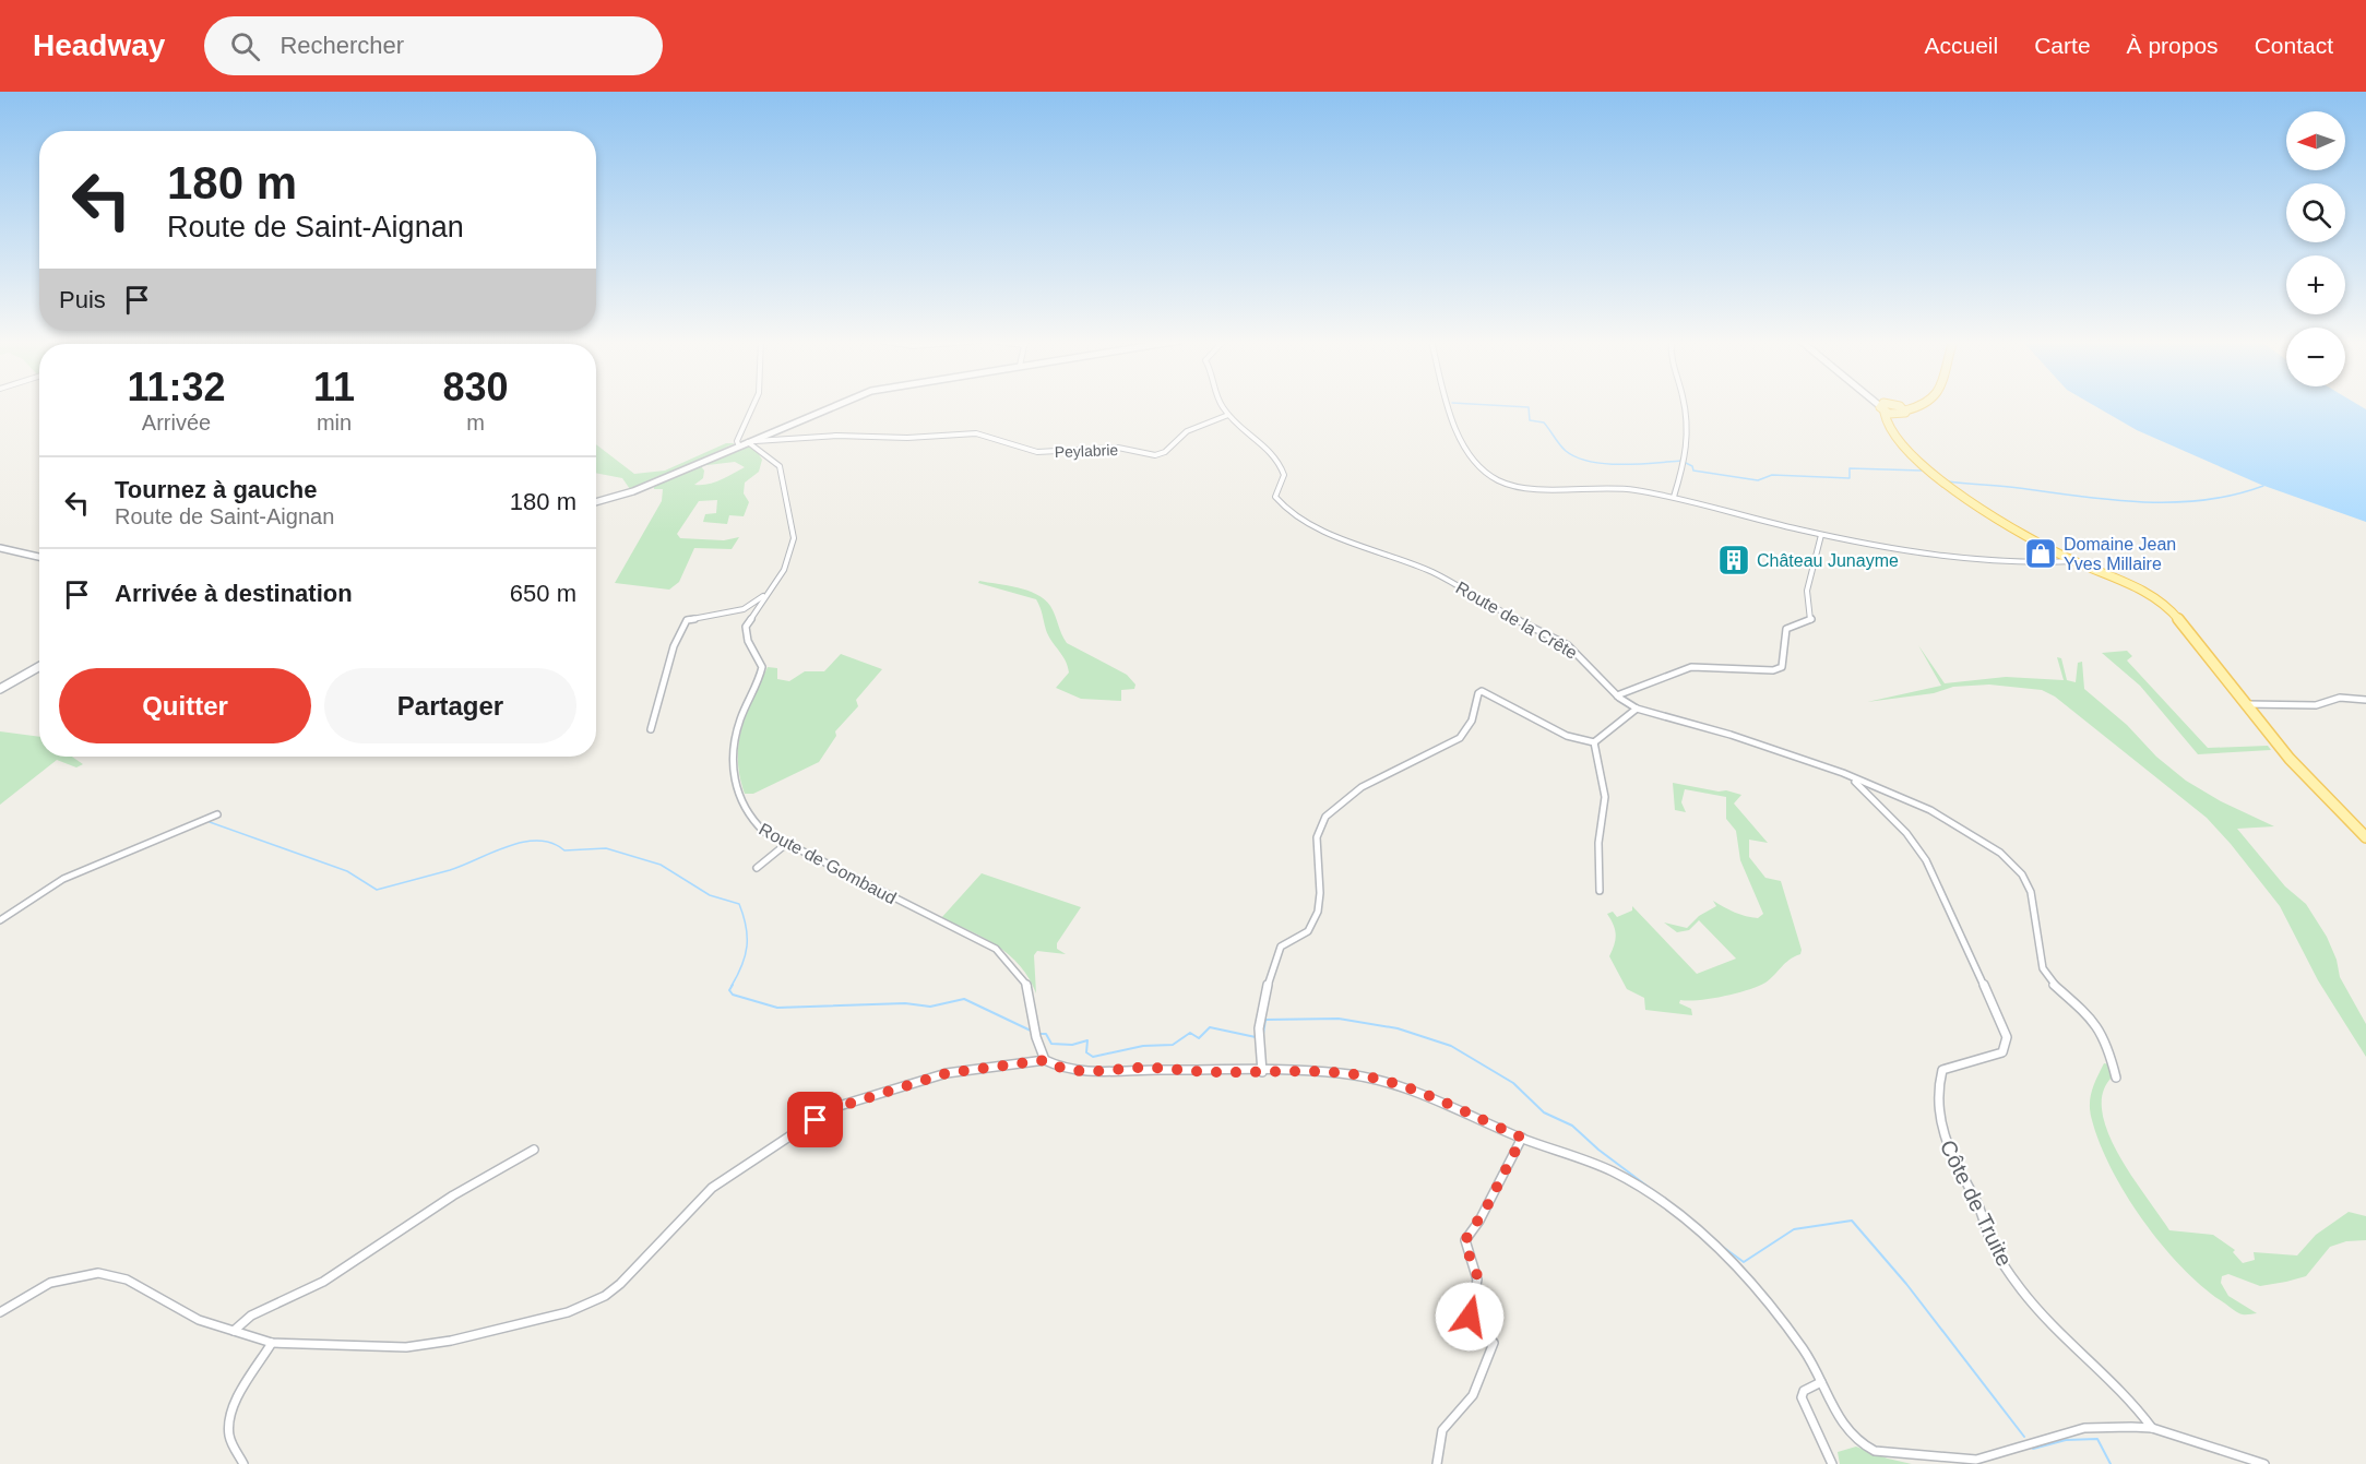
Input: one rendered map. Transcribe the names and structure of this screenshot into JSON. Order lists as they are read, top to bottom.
{
  "streets": {
    "street": [
      "Peylabrie",
      "Route de la Crête",
      "Route de Gombaud",
      "Côte de Truite"
    ]
  },
  "crossings": [
    ["Peylabrie", "Route de la Crête"],
    ["Route de la Crête", "Côte de Truite"]
  ],
  "places": {
    "shop": ["Domaine Jean Yves Millaire"],
    "building": ["Château Junayme"]
  },
  "north": "left",
  "page": {
    "header": "Headway",
    "search": "Rechercher",
    "nav": [
      "Accueil",
      "Carte",
      "À propos",
      "Contact"
    ],
    "map_buttons": ["+", "−"],
    "turn": ["180 m", "Route de Saint-Aignan"],
    "then": "Puis",
    "eta": [
      "11:32",
      "Arrivée",
      "11",
      "min",
      "830",
      "m"
    ],
    "list": [
      {
        "name": "Tournez à gauche",
        "note": "Route de Saint-Aignan",
        "value": "180 m"
      },
      {
        "name": "Arrivée à destination",
        "value": "650 m"
      }
    ],
    "buttons": ["Quitter", "Partager"]
  }
}
